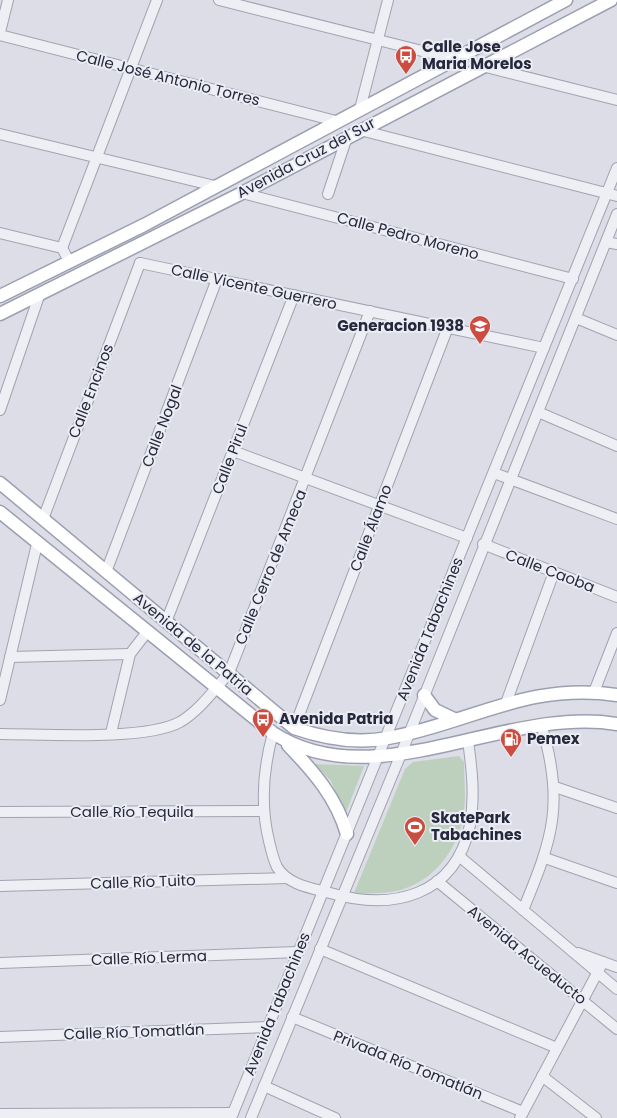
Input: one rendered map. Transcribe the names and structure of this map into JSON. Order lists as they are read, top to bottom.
{
  "streets": {
    "main road": ["Avenida Cruz del Sur", "Avenida de la Patria"],
    "street": [
      "Calle José Antonio Torres",
      "Calle Pedro Moreno",
      "Calle Vicente Guerrero",
      "Calle Encinos",
      "Calle Nogal",
      "Calle Pirul",
      "Calle Álamo",
      "Calle Cerro de Ameca",
      "Calle Caoba",
      "Avenida Tabachines",
      "Calle Río Tequila",
      "Calle Río Tuito",
      "Avenida Acueducto",
      "Calle Río Lerma",
      "Calle Río Tomatlán",
      "Privada Río Tomatlán"
    ]
  },
  "crossings": [
    ["Calle José Antonio Torres", "Avenida Cruz del Sur"],
    ["Avenida Cruz del Sur", "Calle Pedro Moreno"],
    ["Calle Pedro Moreno", "Avenida Tabachines"],
    ["Calle Vicente Guerrero", "Calle Encinos"],
    ["Calle Vicente Guerrero", "Calle Nogal"],
    ["Calle Vicente Guerrero", "Calle Pirul"],
    ["Calle Vicente Guerrero", "Calle Álamo"],
    ["Calle Vicente Guerrero", "Calle Cerro de Ameca"],
    ["Calle Vicente Guerrero", "Avenida Tabachines"],
    ["Calle Encinos", "Avenida de la Patria"],
    ["Calle Nogal", "Avenida de la Patria"],
    ["Calle Pirul", "Avenida de la Patria"],
    ["Calle Álamo", "Avenida de la Patria"],
    ["Calle Cerro de Ameca", "Avenida de la Patria"],
    ["Calle Caoba", "Avenida Tabachines"],
    ["Avenida Tabachines", "Avenida de la Patria"],
    ["Avenida Tabachines", "Calle Río Lerma"],
    ["Avenida Tabachines", "Calle Río Tomatlán"],
    ["Avenida Tabachines", "Privada Río Tomatlán"]
  ],
  "places": {
    "bus stop": ["Calle Jose Maria Morelos", "Avenida Patria"],
    "school or university": ["Generacion 1938"],
    "fuel station": ["Pemex"],
    "sports": ["SkatePark Tabachines"]
  }
}
